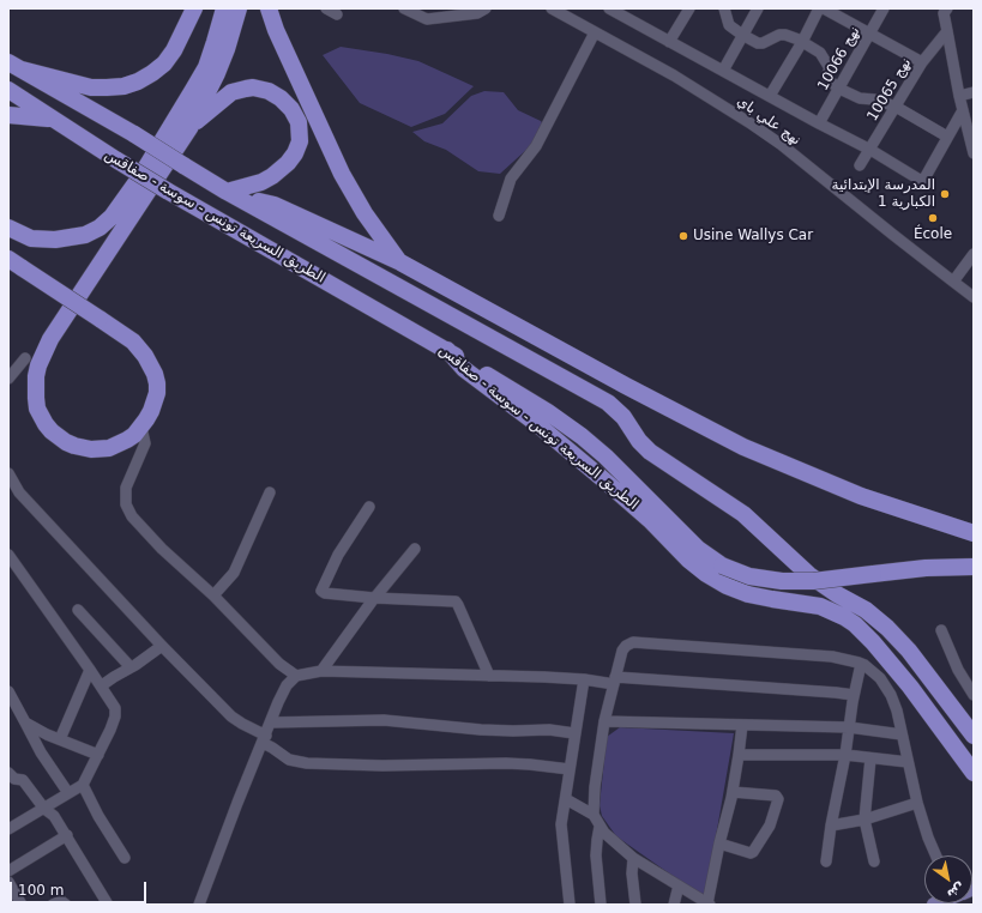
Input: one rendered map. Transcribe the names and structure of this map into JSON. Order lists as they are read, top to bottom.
{
  "streets": {
    "highway": ["الطريق السريعة تونس - سوسة - صفاقس"],
    "street": ["نهج 10066", "نهج 10065", "نهج علي باي"]
  },
  "places": ["المدرسة الإبتدائية الكبارية 1", "École", "Usine Wallys Car"],
  "scale_bar": "100 m",
  "north": "bottom right"
}
